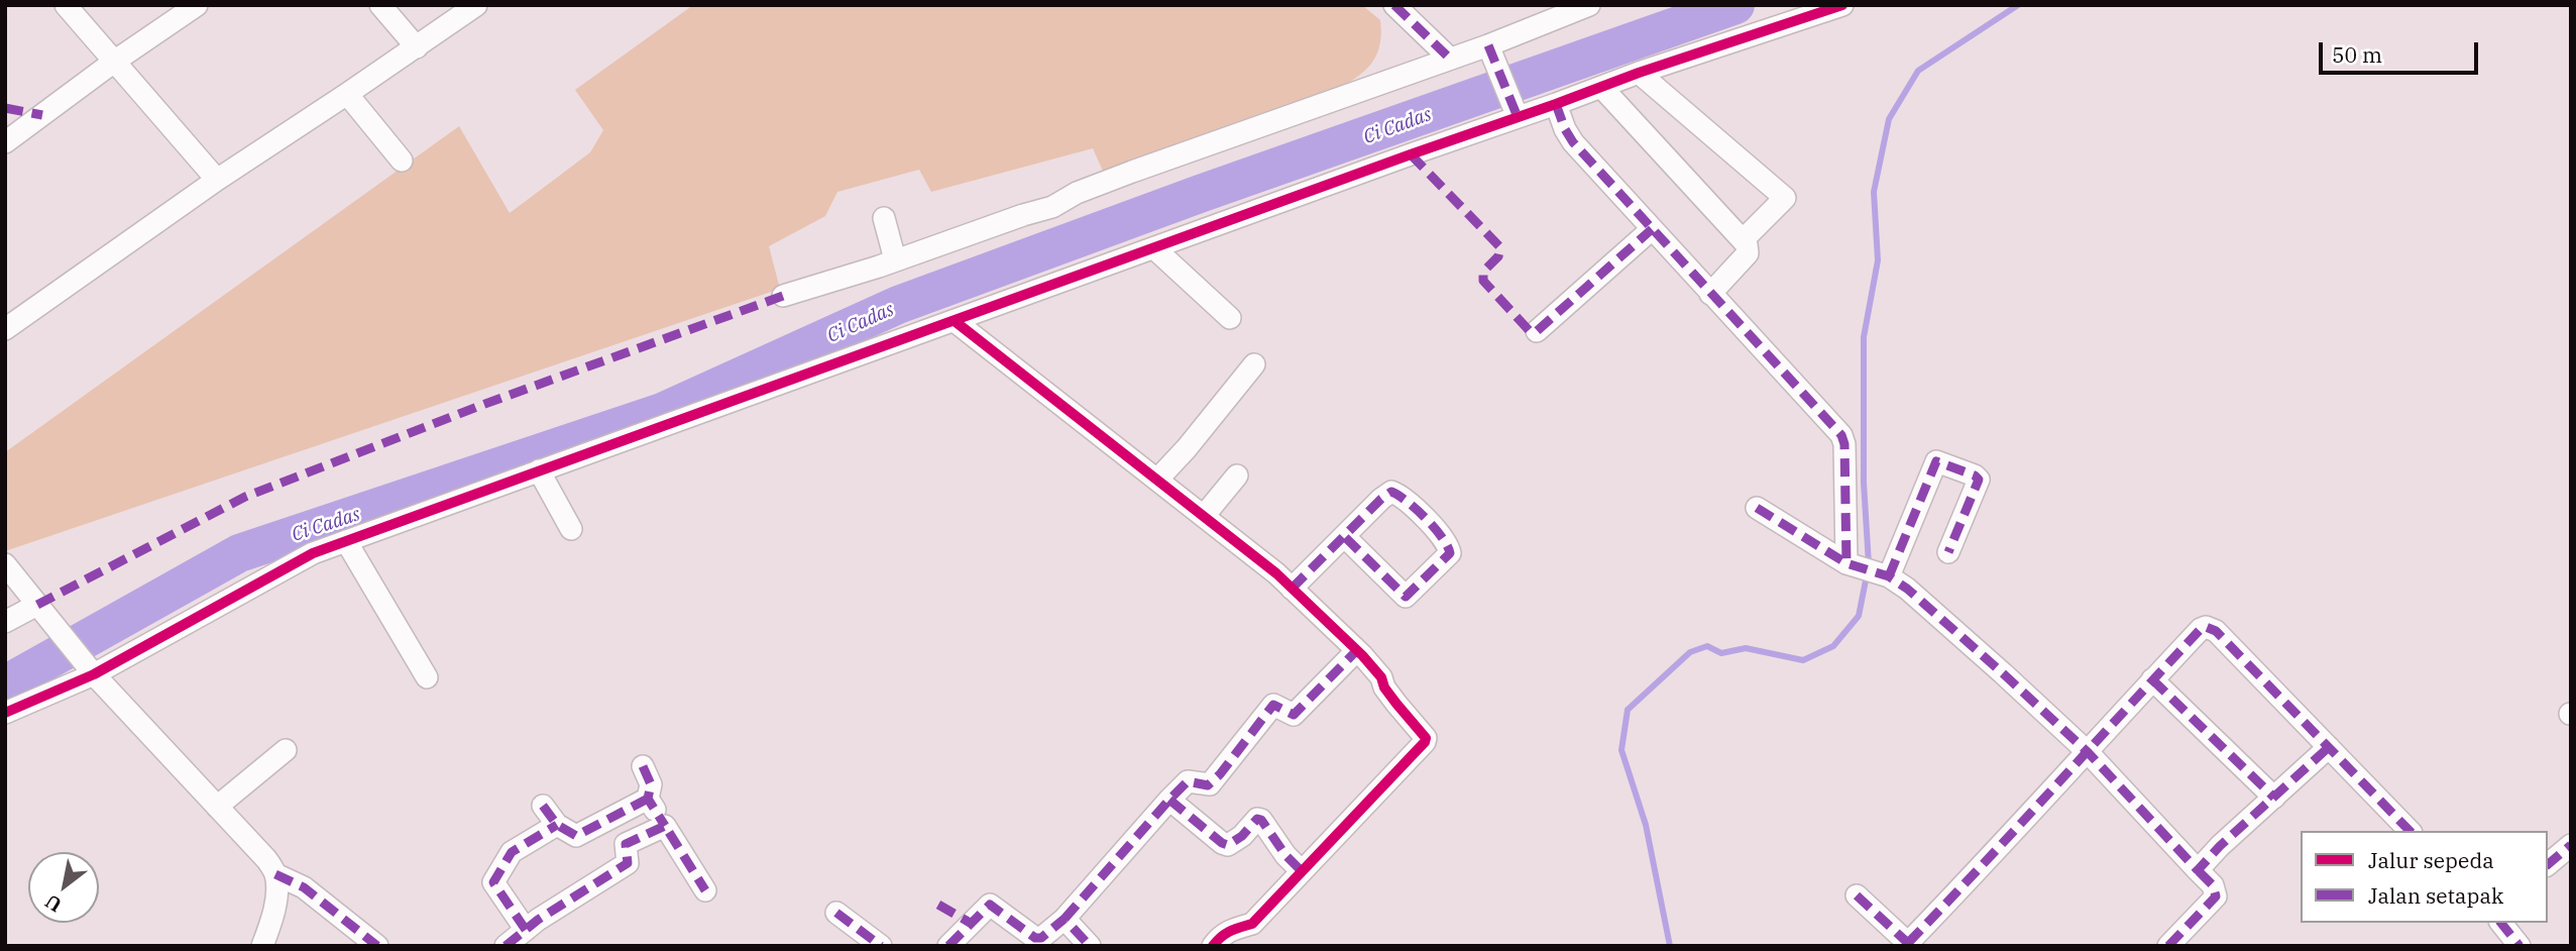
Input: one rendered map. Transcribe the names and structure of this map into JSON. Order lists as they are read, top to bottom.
{
  "water": ["Ci Cadas"],
  "legend": ["Jalur sepeda", "Jalan setapak"],
  "scale_bar": "50 m",
  "north": "bottom left"
}
